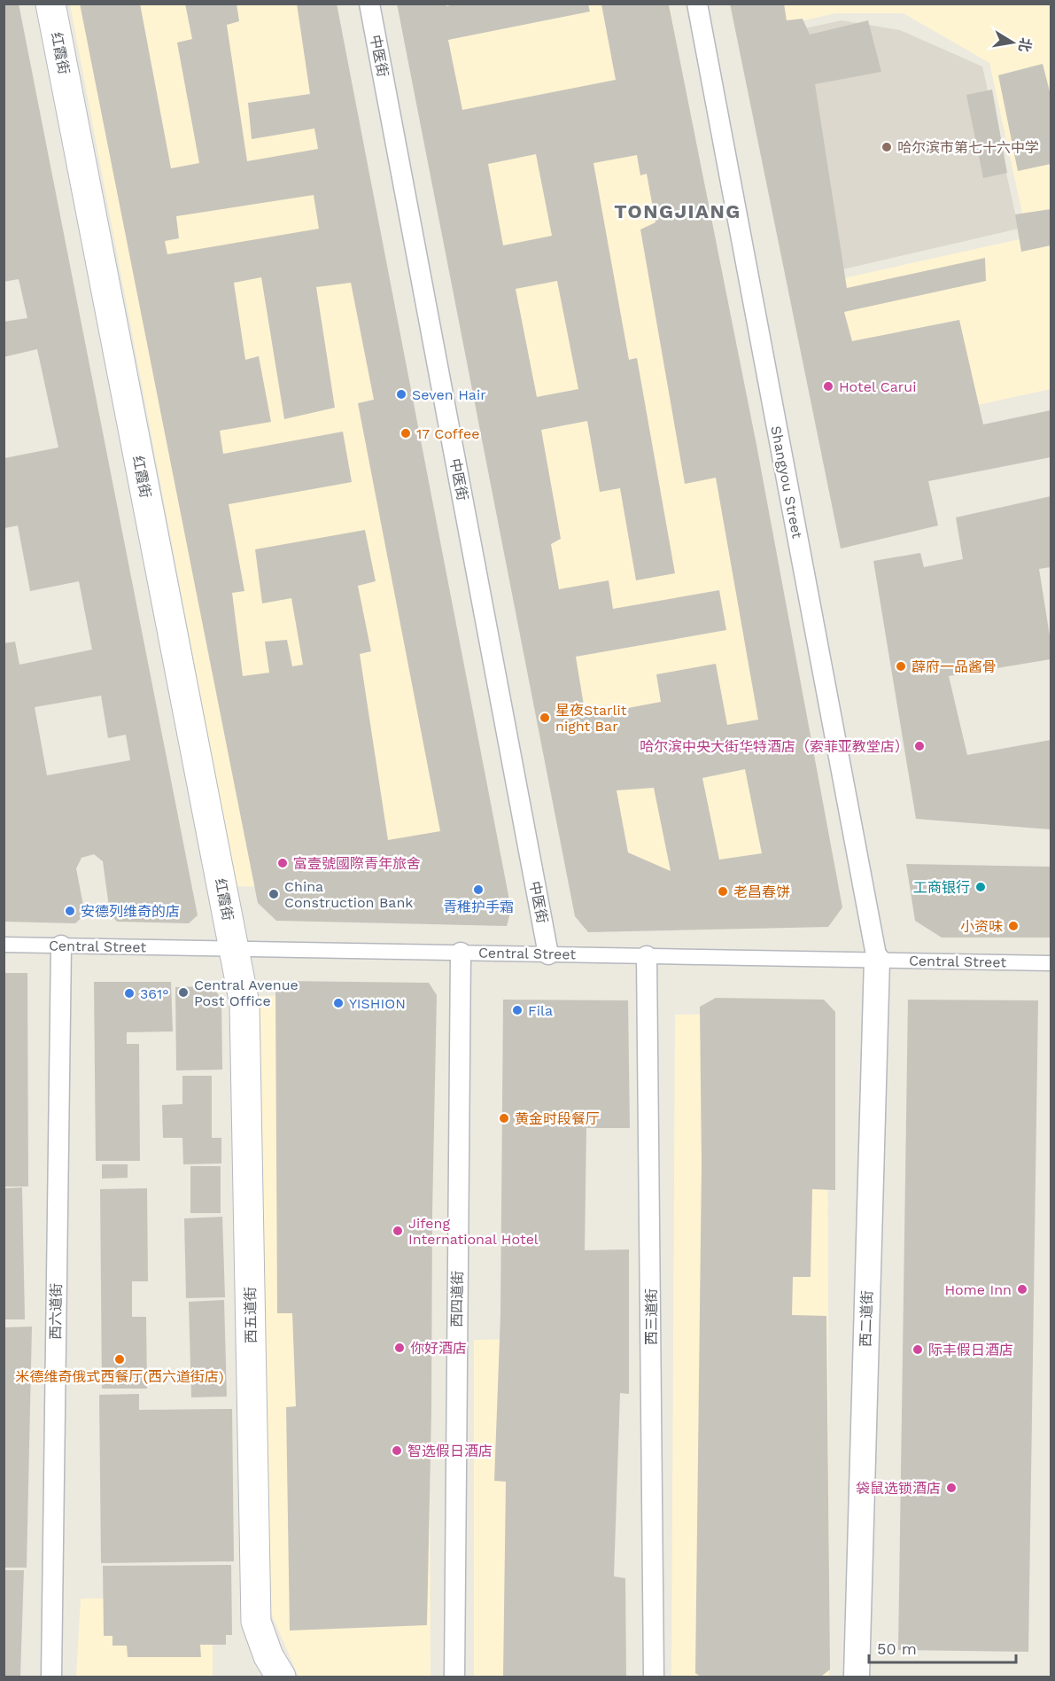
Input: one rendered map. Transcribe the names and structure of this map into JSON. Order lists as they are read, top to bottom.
{
  "streets": {
    "main road": ["红霞街", "西五道街"],
    "street": [
      "中医街",
      "Shangyou Street",
      "Central Street",
      "西四道街",
      "西六道街",
      "西三道街",
      "西二道街"
    ]
  },
  "crossings": [
    ["红霞街", "Central Street"],
    ["红霞街", "西五道街"],
    ["中医街", "Central Street"],
    ["Shangyou Street", "Central Street"],
    ["Shangyou Street", "西二道街"],
    ["Central Street", "西四道街"],
    ["Central Street", "西六道街"],
    ["Central Street", "西五道街"],
    ["Central Street", "西三道街"],
    ["Central Street", "西二道街"]
  ],
  "districts": ["TONGJIANG"],
  "places": [
    "哈尔滨市第七十六中学",
    "Hotel Carui",
    "Seven Hair",
    "17 Coffee",
    "薜府一品酱骨",
    "星夜Starlit night Bar",
    "哈尔滨中央大街华特酒店（索菲亚教堂店）",
    "富壹號國際青年旅舍",
    "工商银行",
    "青稚护手霜",
    "老昌春饼",
    "China Construction Bank",
    "安德列维奇的店",
    "小资味",
    "Central Avenue Post Office",
    "361°",
    "YISHION",
    "Fila",
    "黄金时段餐厅",
    "Jifeng International Hotel",
    "Home Inn",
    "你好酒店",
    "际丰假日酒店",
    "米德维奇俄式西餐厅(西六道街店)",
    "智选假日酒店",
    "袋鼠选锁酒店"
  ],
  "scale_bar": "50 m",
  "north": "right"
}
